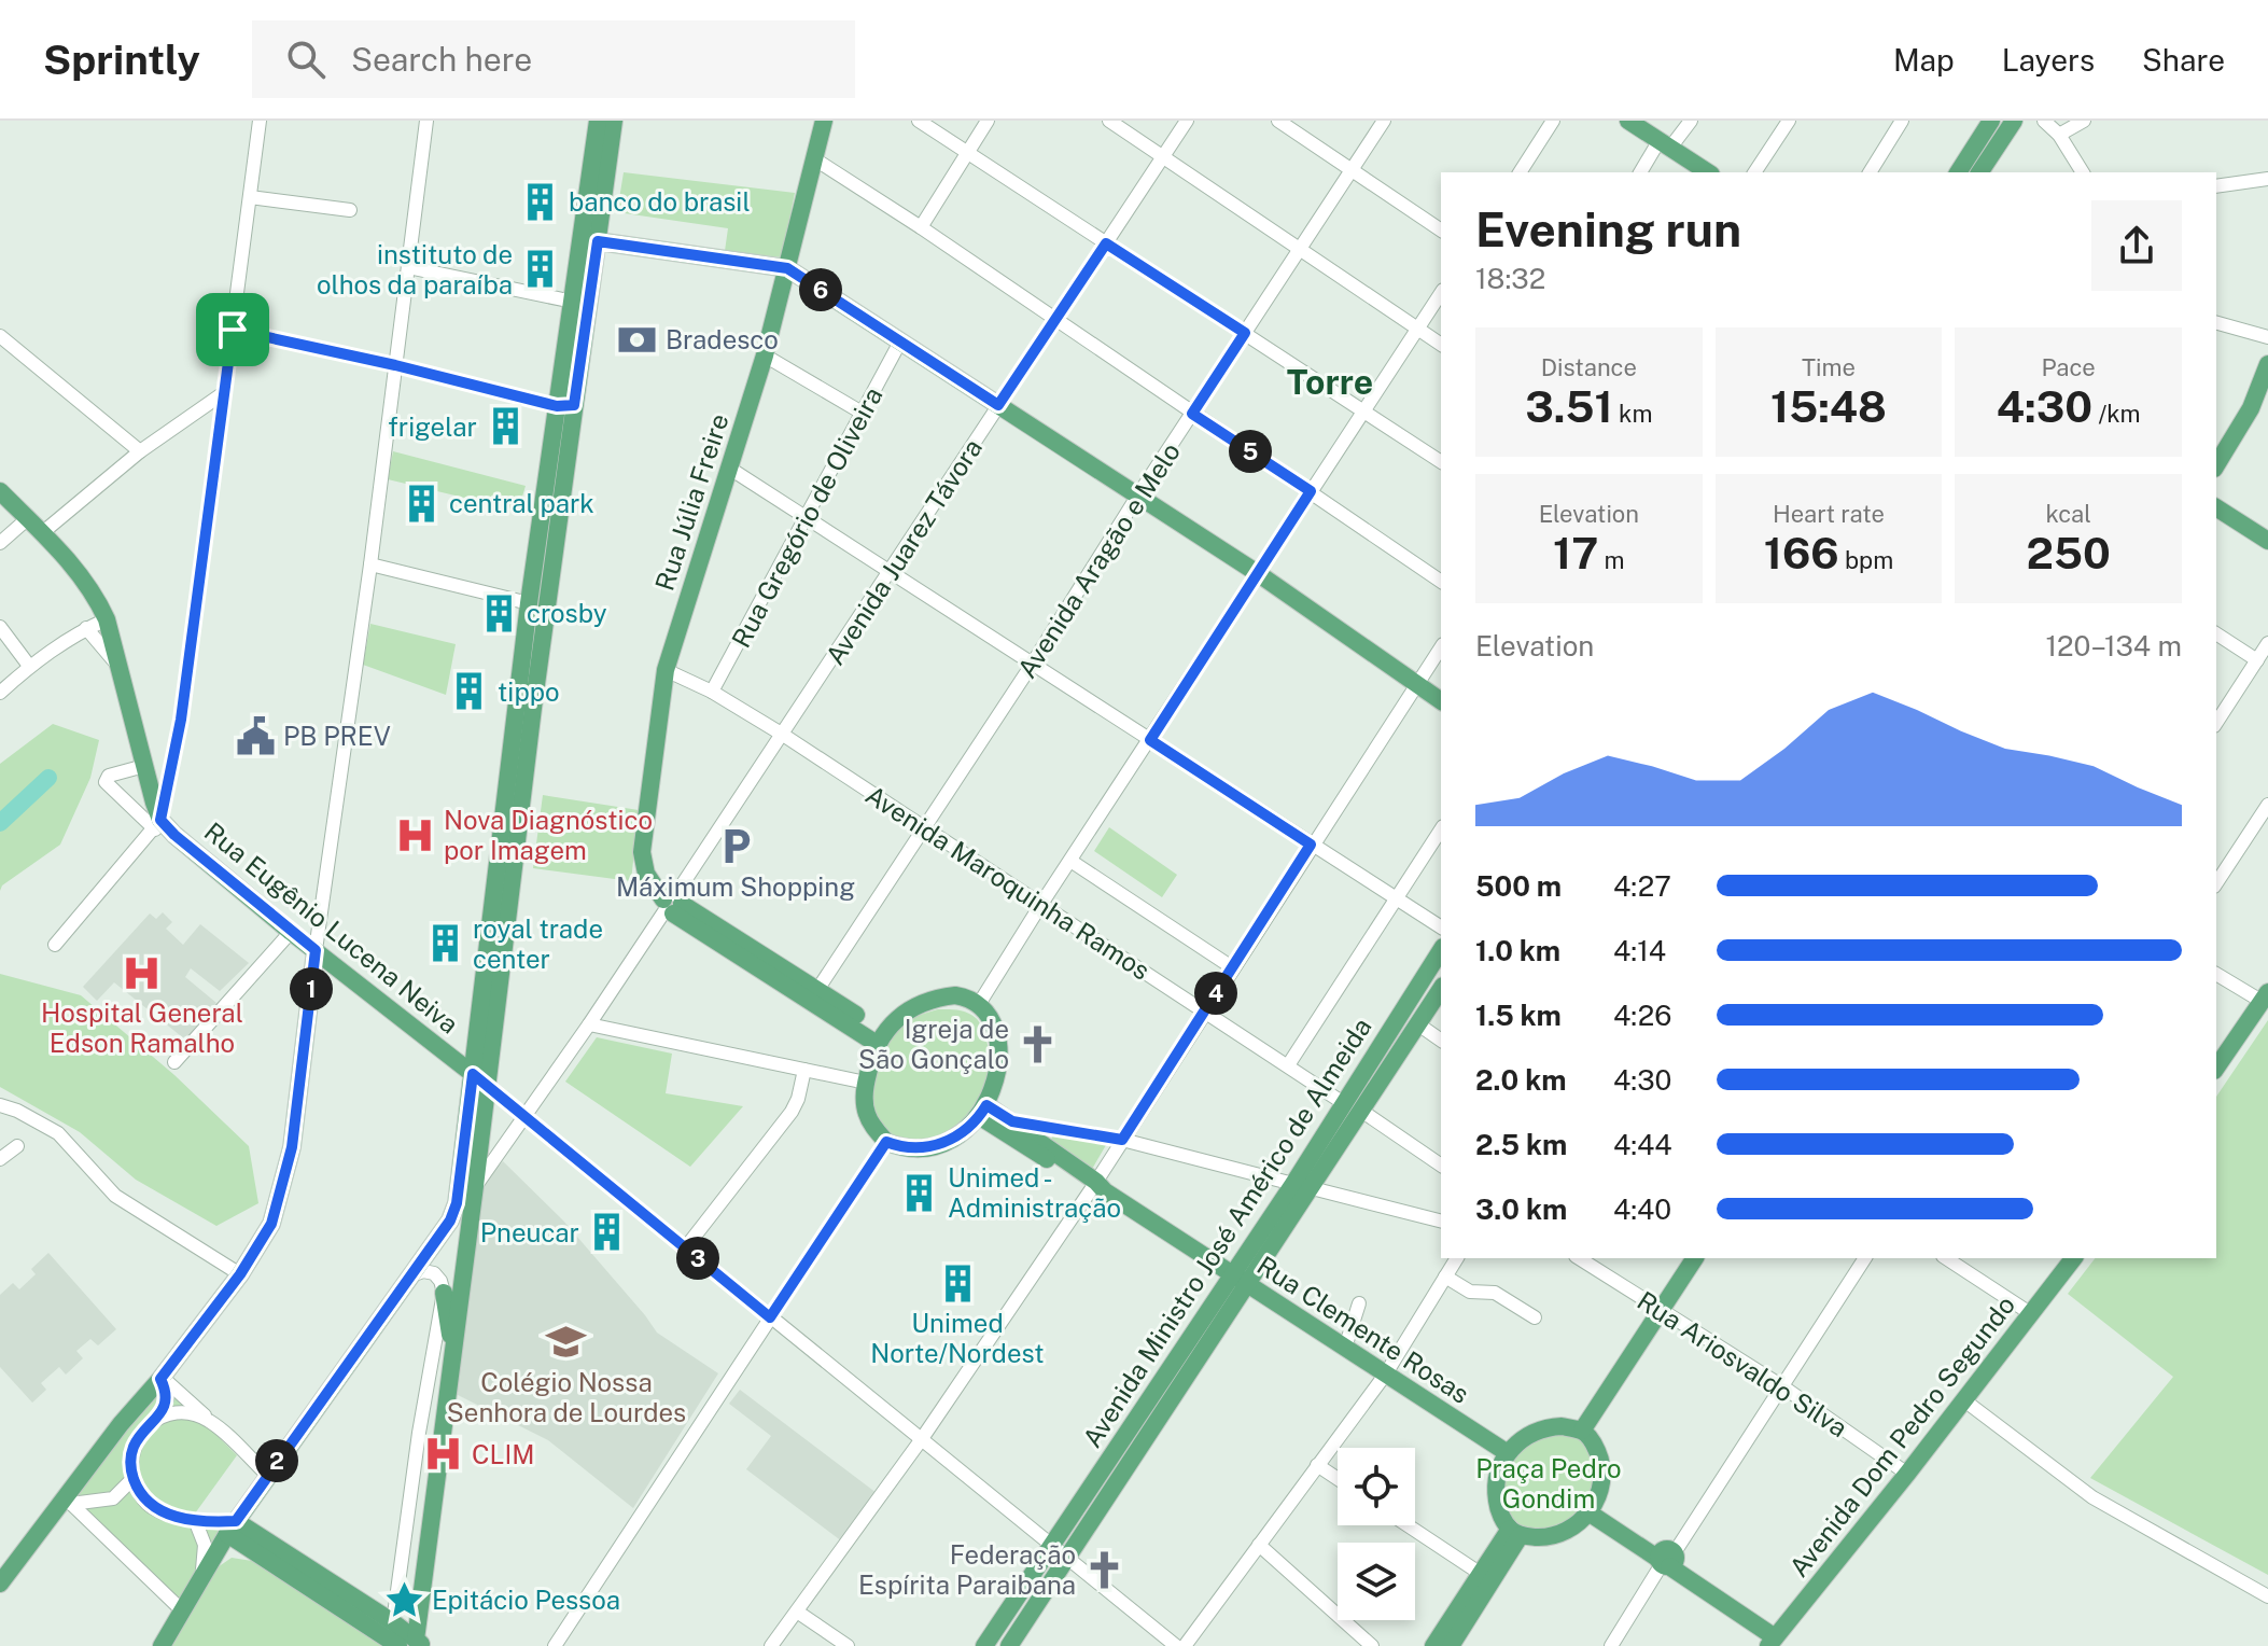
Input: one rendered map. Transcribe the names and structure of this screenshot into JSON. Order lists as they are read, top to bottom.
{
  "streets": {
    "main road": [
      "Rua Júlia Freire",
      "Rua Eugênio Lucena Neiva",
      "Avenida Ministro José Américo de Almeida",
      "Rua Clemente Rosas",
      "Avenida Dom Pedro Segundo"
    ],
    "street": [
      "Rua Gregório de Oliveira",
      "Avenida Juarez Távora",
      "Avenida Aragão e Melo",
      "Avenida Maroquinha Ramos",
      "Rua Ariosvaldo Silva"
    ]
  },
  "crossings": [
    ["Rua Júlia Freire", "Avenida Juarez Távora"],
    ["Rua Júlia Freire", "Avenida Maroquinha Ramos"],
    ["Rua Gregório de Oliveira", "Avenida Maroquinha Ramos"],
    ["Avenida Juarez Távora", "Avenida Maroquinha Ramos"],
    ["Avenida Aragão e Melo", "Avenida Maroquinha Ramos"],
    ["Avenida Maroquinha Ramos", "Avenida Ministro José Américo de Almeida"],
    ["Avenida Ministro José Américo de Almeida", "Rua Clemente Rosas"],
    ["Rua Ariosvaldo Silva", "Avenida Dom Pedro Segundo"]
  ],
  "districts": ["Torre"],
  "parks": ["Praça Pedro Gondim"],
  "places": {
    "building": [
      "banco do brasil",
      "instituto de olhos da paraíba",
      "frigelar",
      "central park",
      "crosby",
      "tippo",
      "royal trade center",
      "Unimed - Administração",
      "Pneucar",
      "Unimed Norte/Nordest"
    ],
    "bank": ["Bradesco"],
    "public building": ["PB PREV"],
    "hospital": ["Nova Diagnóstico por Imagem", "Hospital General Edson Ramalho", "CLIM"],
    "parking": ["Máximum Shopping"],
    "church": ["Igreja de São Gonçalo", "Federação Espírita Paraibana"],
    "school or university": ["Colégio Nossa Senhora de Lourdes"],
    "place": ["Epitácio Pessoa"]
  },
  "page": {
    "header": "Sprintly",
    "search": "Search here",
    "nav": ["Map", "Layers", "Share"],
    "heading": ["Evening run", "18:32"],
    "pins": [
      "6",
      "5",
      "1",
      "4",
      "3",
      "2"
    ],
    "stats": [
      ["Distance", "3.51 km"],
      ["Time", "15:48"],
      ["Pace", "4:30 /km"],
      ["Elevation", "17 m"],
      ["Heart rate", "166 bpm"],
      ["kcal", "250"]
    ],
    "chart": ["Elevation", "120–134 m"],
    "list": [
      {
        "name": "500 m",
        "note": "4:27"
      },
      {
        "name": "1.0 km",
        "note": "4:14"
      },
      {
        "name": "1.5 km",
        "note": "4:26"
      },
      {
        "name": "2.0 km",
        "note": "4:30"
      },
      {
        "name": "2.5 km",
        "note": "4:44"
      },
      {
        "name": "3.0 km",
        "note": "4:40"
      }
    ]
  }
}
